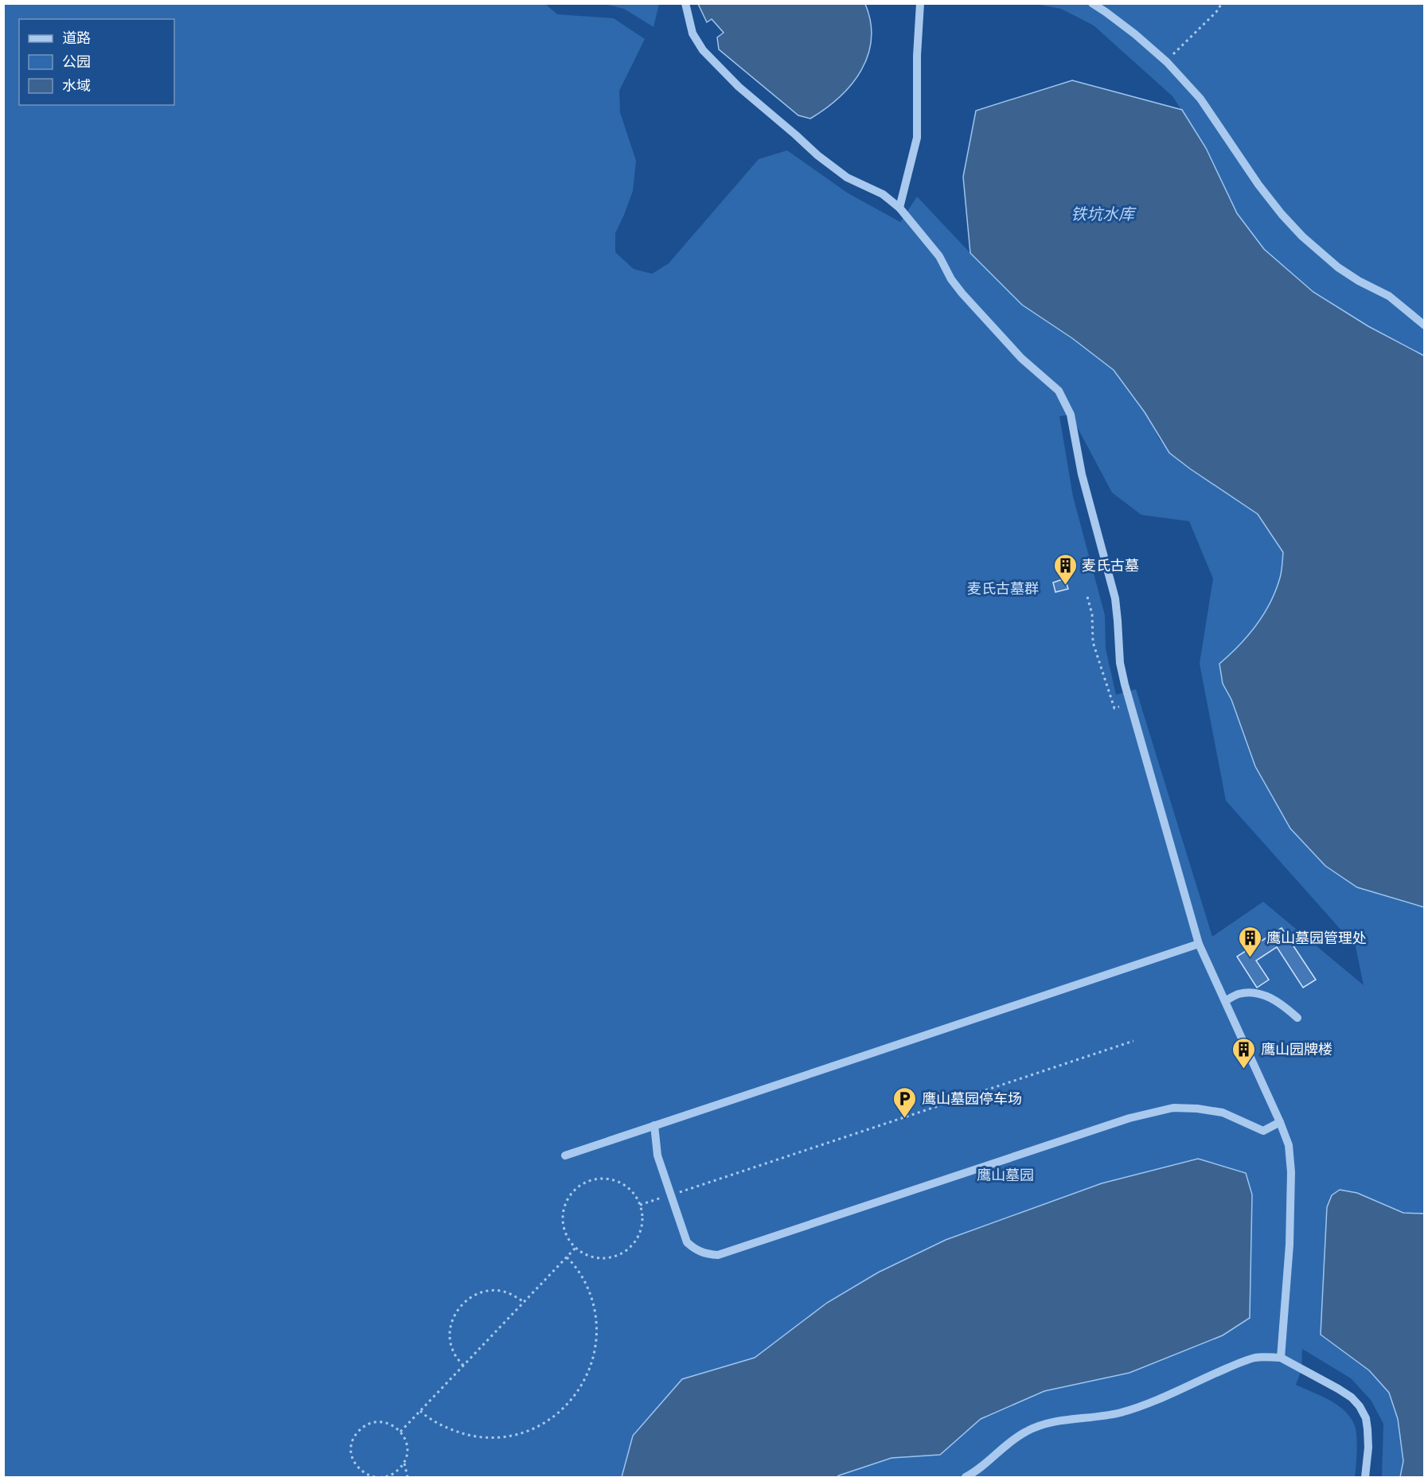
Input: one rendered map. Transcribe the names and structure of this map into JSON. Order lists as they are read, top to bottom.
{
  "water": ["铁坑水库"],
  "parks": ["麦氏古墓群", "鹰山墓园"],
  "places": {
    "building": ["麦氏古墓", "鹰山墓园管理处", "鹰山园牌楼"],
    "parking": ["鹰山墓园停车场"]
  },
  "legend": ["道路", "公园", "水域"]
}
